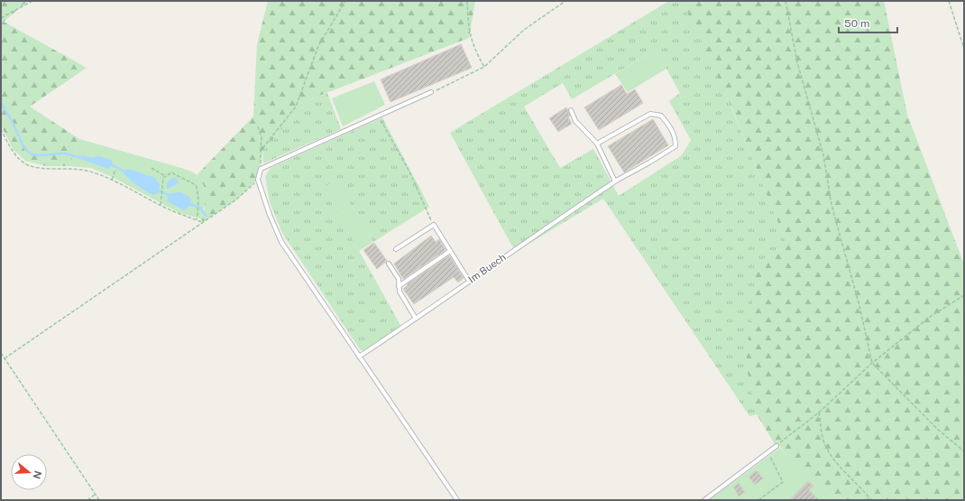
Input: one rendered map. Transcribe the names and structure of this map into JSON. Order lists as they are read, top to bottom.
{
  "streets": {
    "lane": ["Im Buech"]
  },
  "scale_bar": "50 m",
  "north": "right"
}
